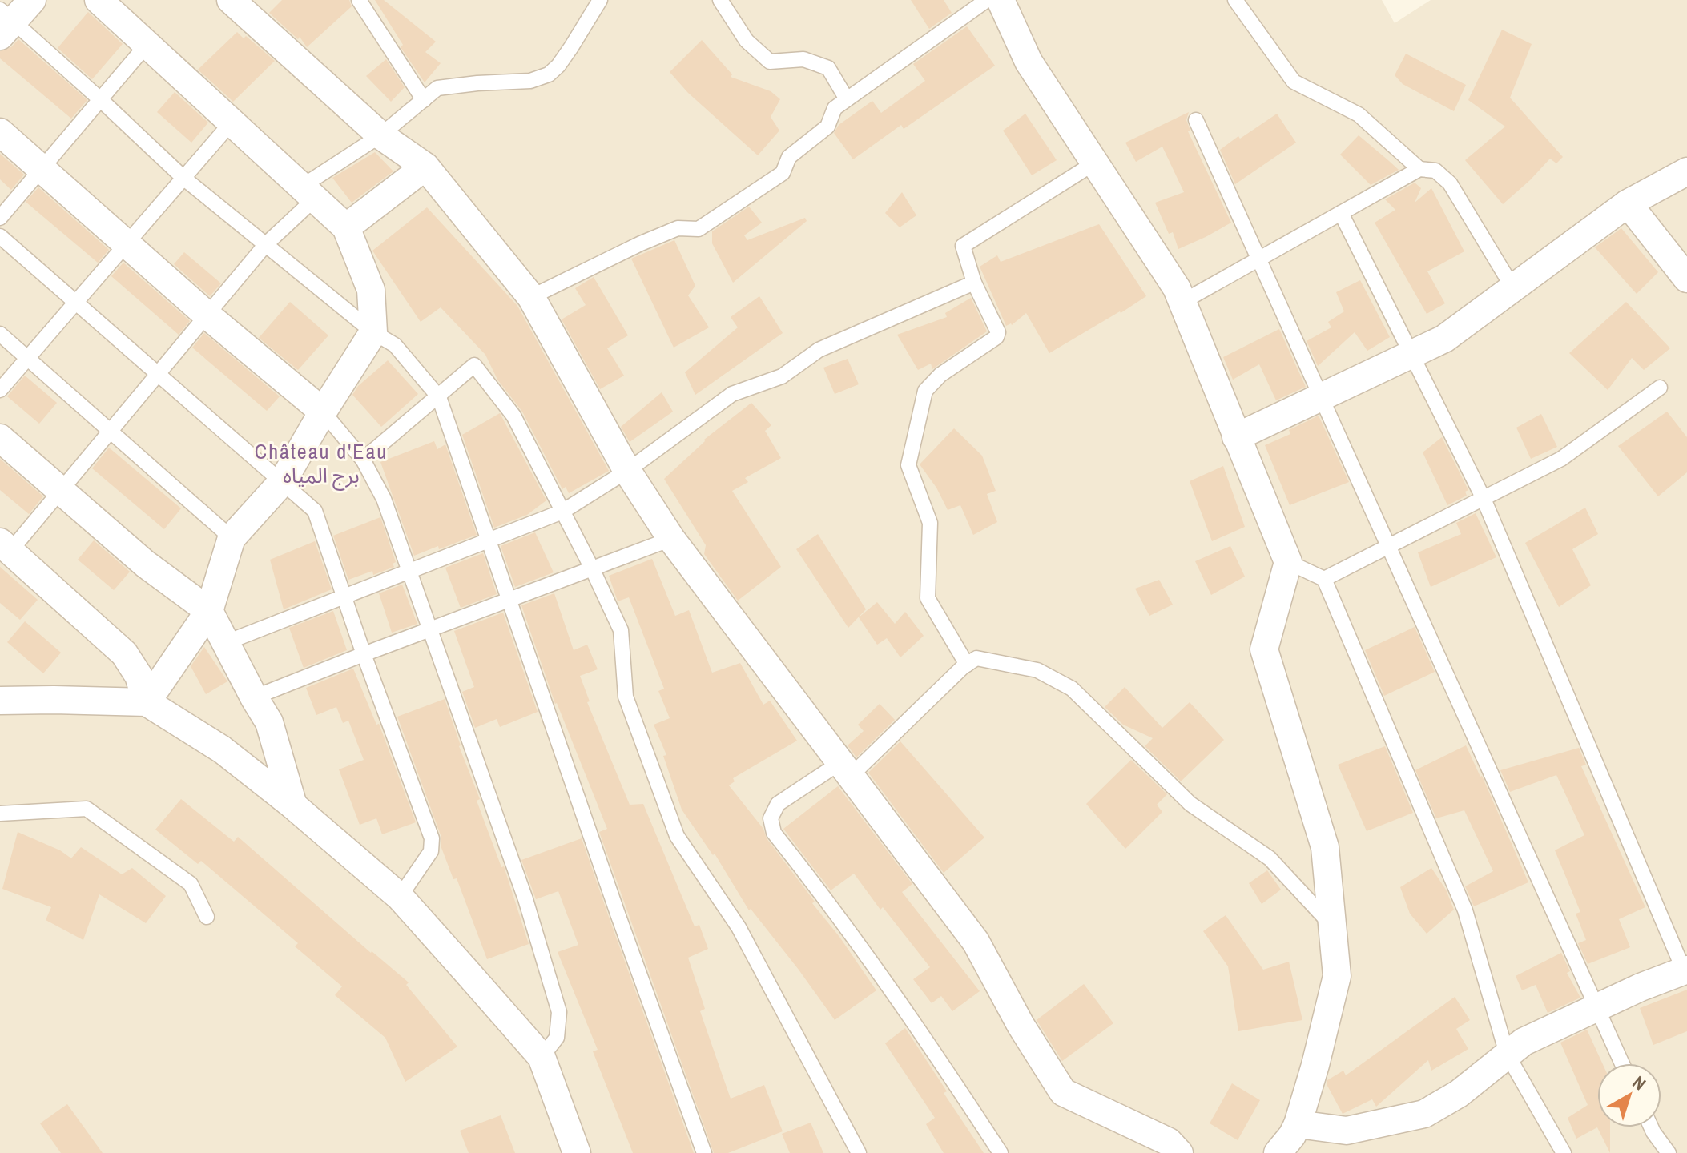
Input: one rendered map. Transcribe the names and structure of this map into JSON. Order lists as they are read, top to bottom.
{
  "districts": ["Château d'Eau برج المياه"],
  "north": "top right"
}
